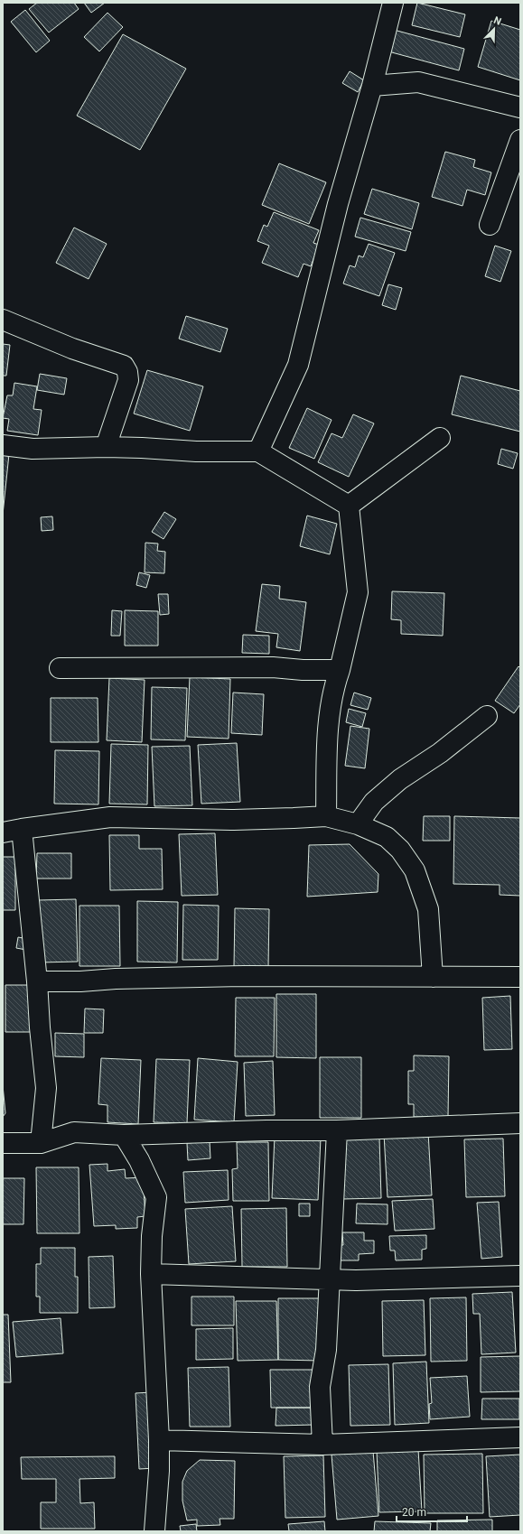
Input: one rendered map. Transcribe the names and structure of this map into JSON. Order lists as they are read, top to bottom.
{
  "scale_bar": "20 m",
  "north": "top right"
}
